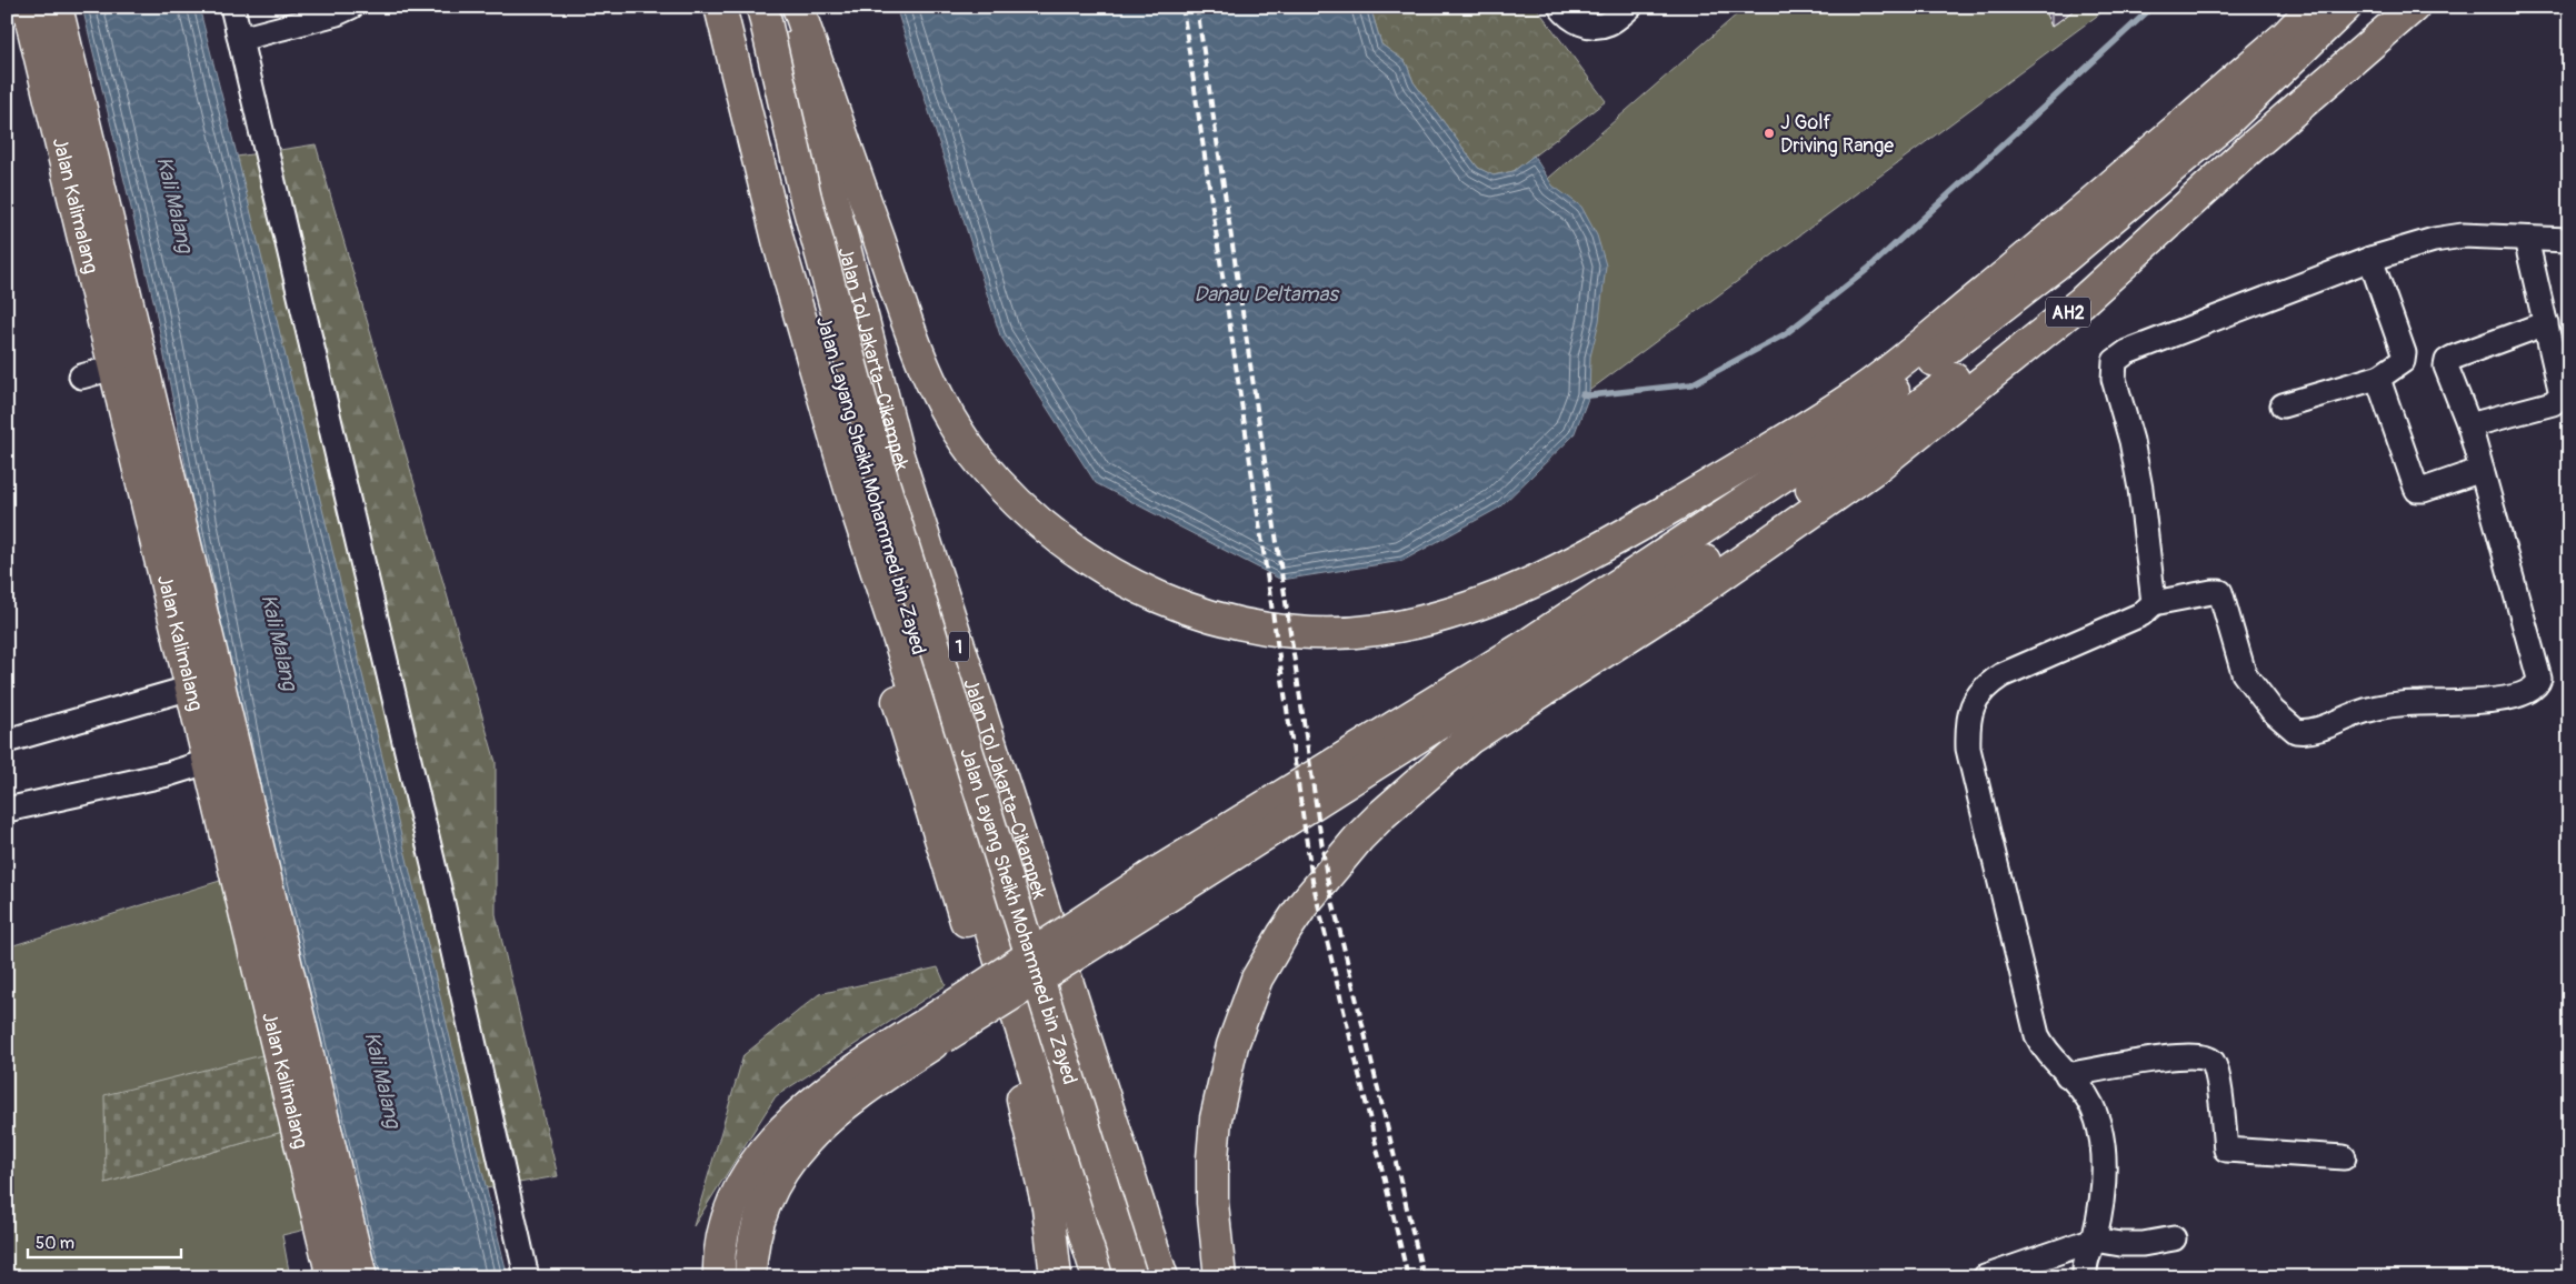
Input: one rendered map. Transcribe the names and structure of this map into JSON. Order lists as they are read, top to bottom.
{
  "streets": {
    "main road": [
      "Jalan Kalimalang",
      "AH2",
      "Jalan Tol Jakarta–Cikampek",
      "Jalan Layang Sheikh Mohammed bin Zayed",
      "1"
    ]
  },
  "water": ["Kali Malang", "Danau Deltamas"],
  "places": ["J Golf Driving Range"],
  "scale_bar": "50 m"
}
